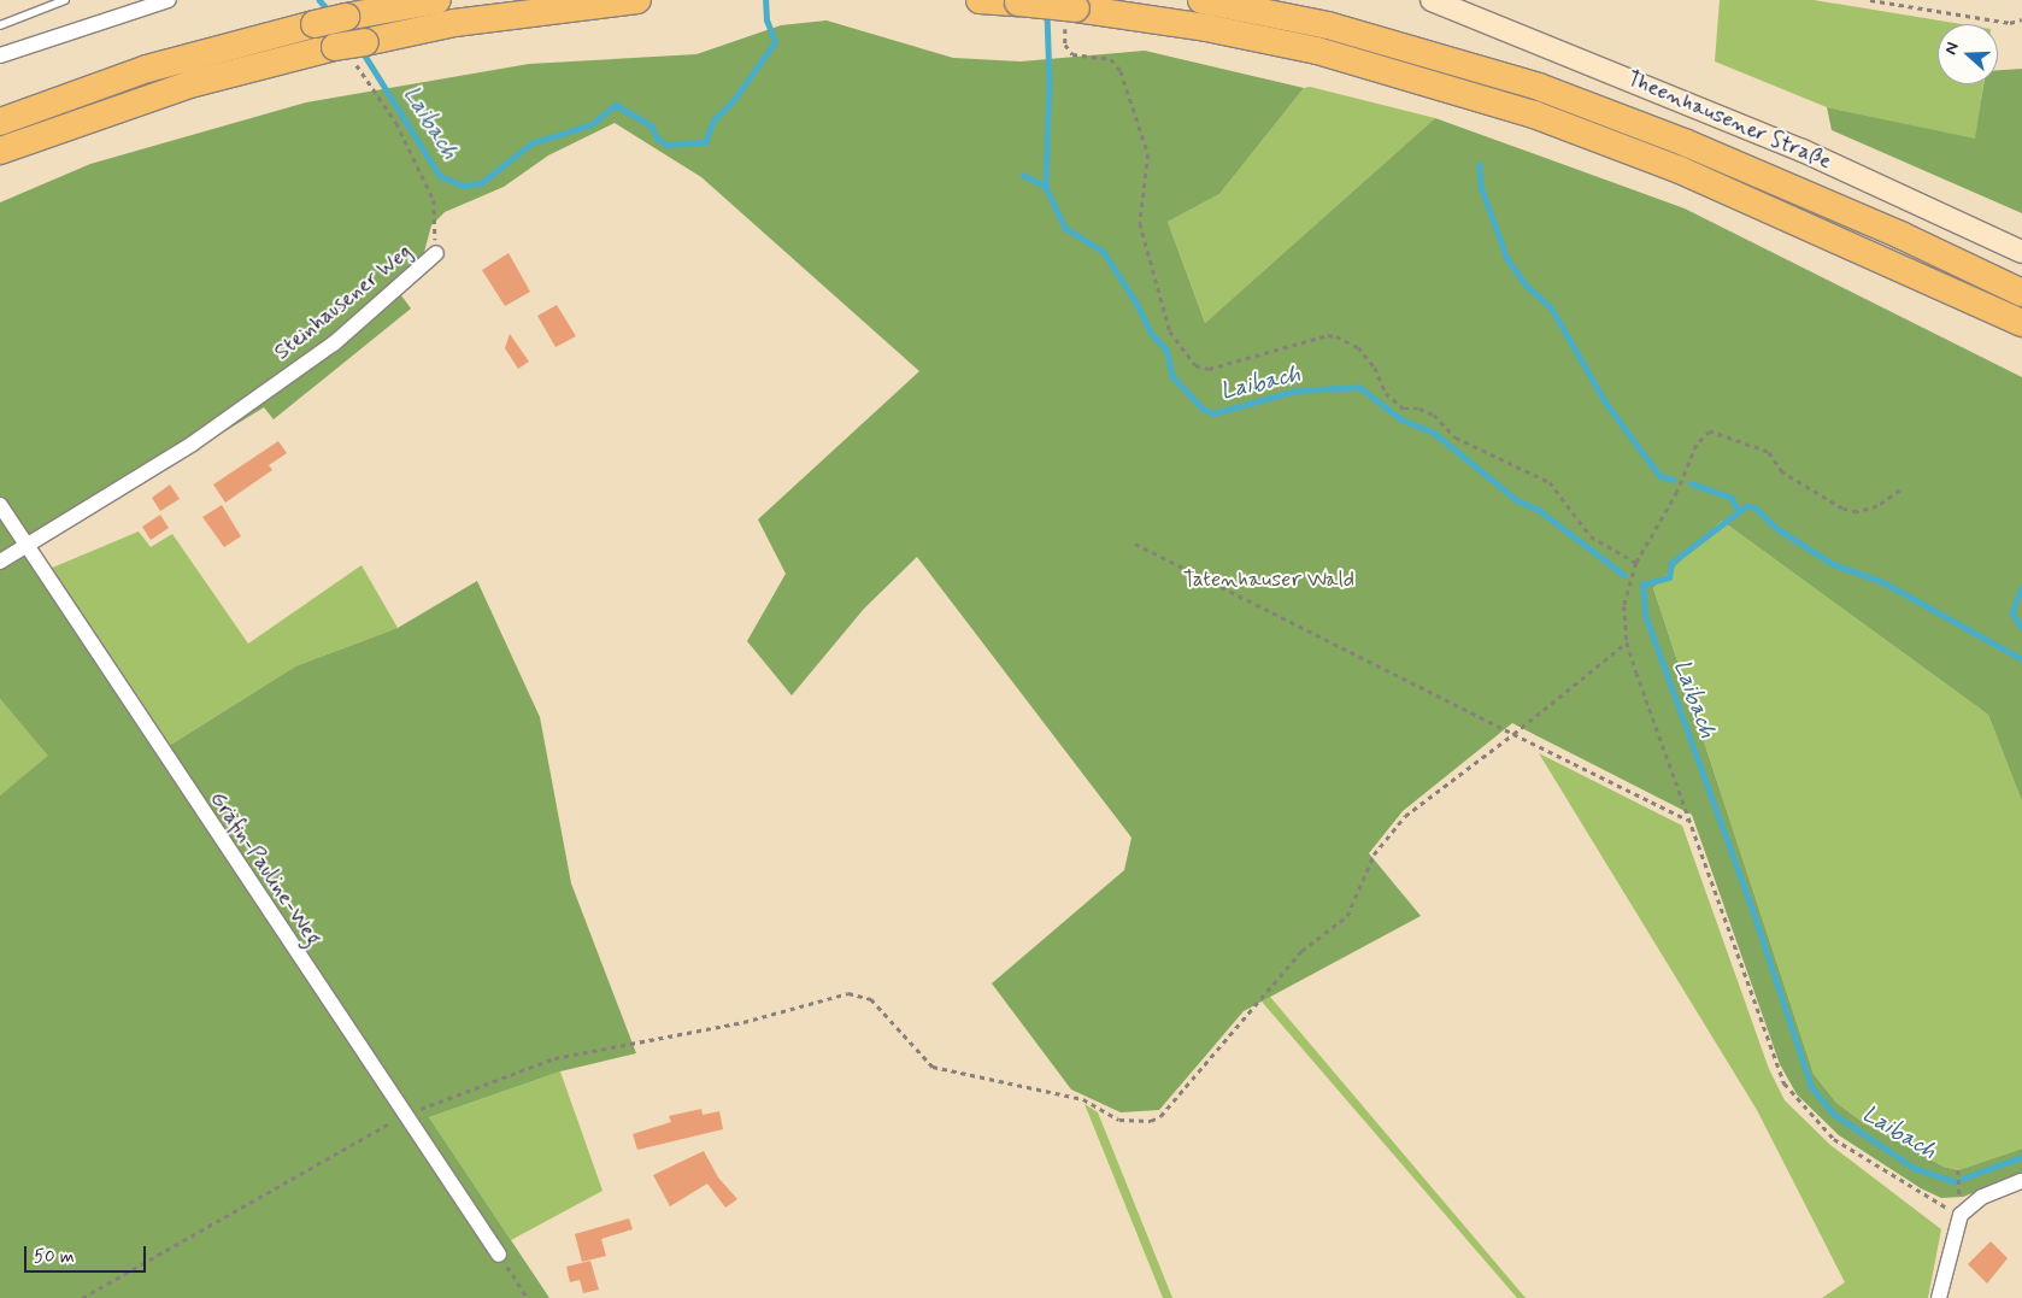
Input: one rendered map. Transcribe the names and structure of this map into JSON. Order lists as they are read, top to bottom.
{
  "streets": {
    "main road": ["Theenhausener Straße"],
    "street": ["Steinhausener Weg", "Gräfin-Pauline-Weg"]
  },
  "crossings": [
    ["Steinhausener Weg", "Gräfin-Pauline-Weg"]
  ],
  "water": ["Laibach"],
  "parks": ["Tatenhauser Wald"],
  "scale_bar": "50 m",
  "north": "left"
}
